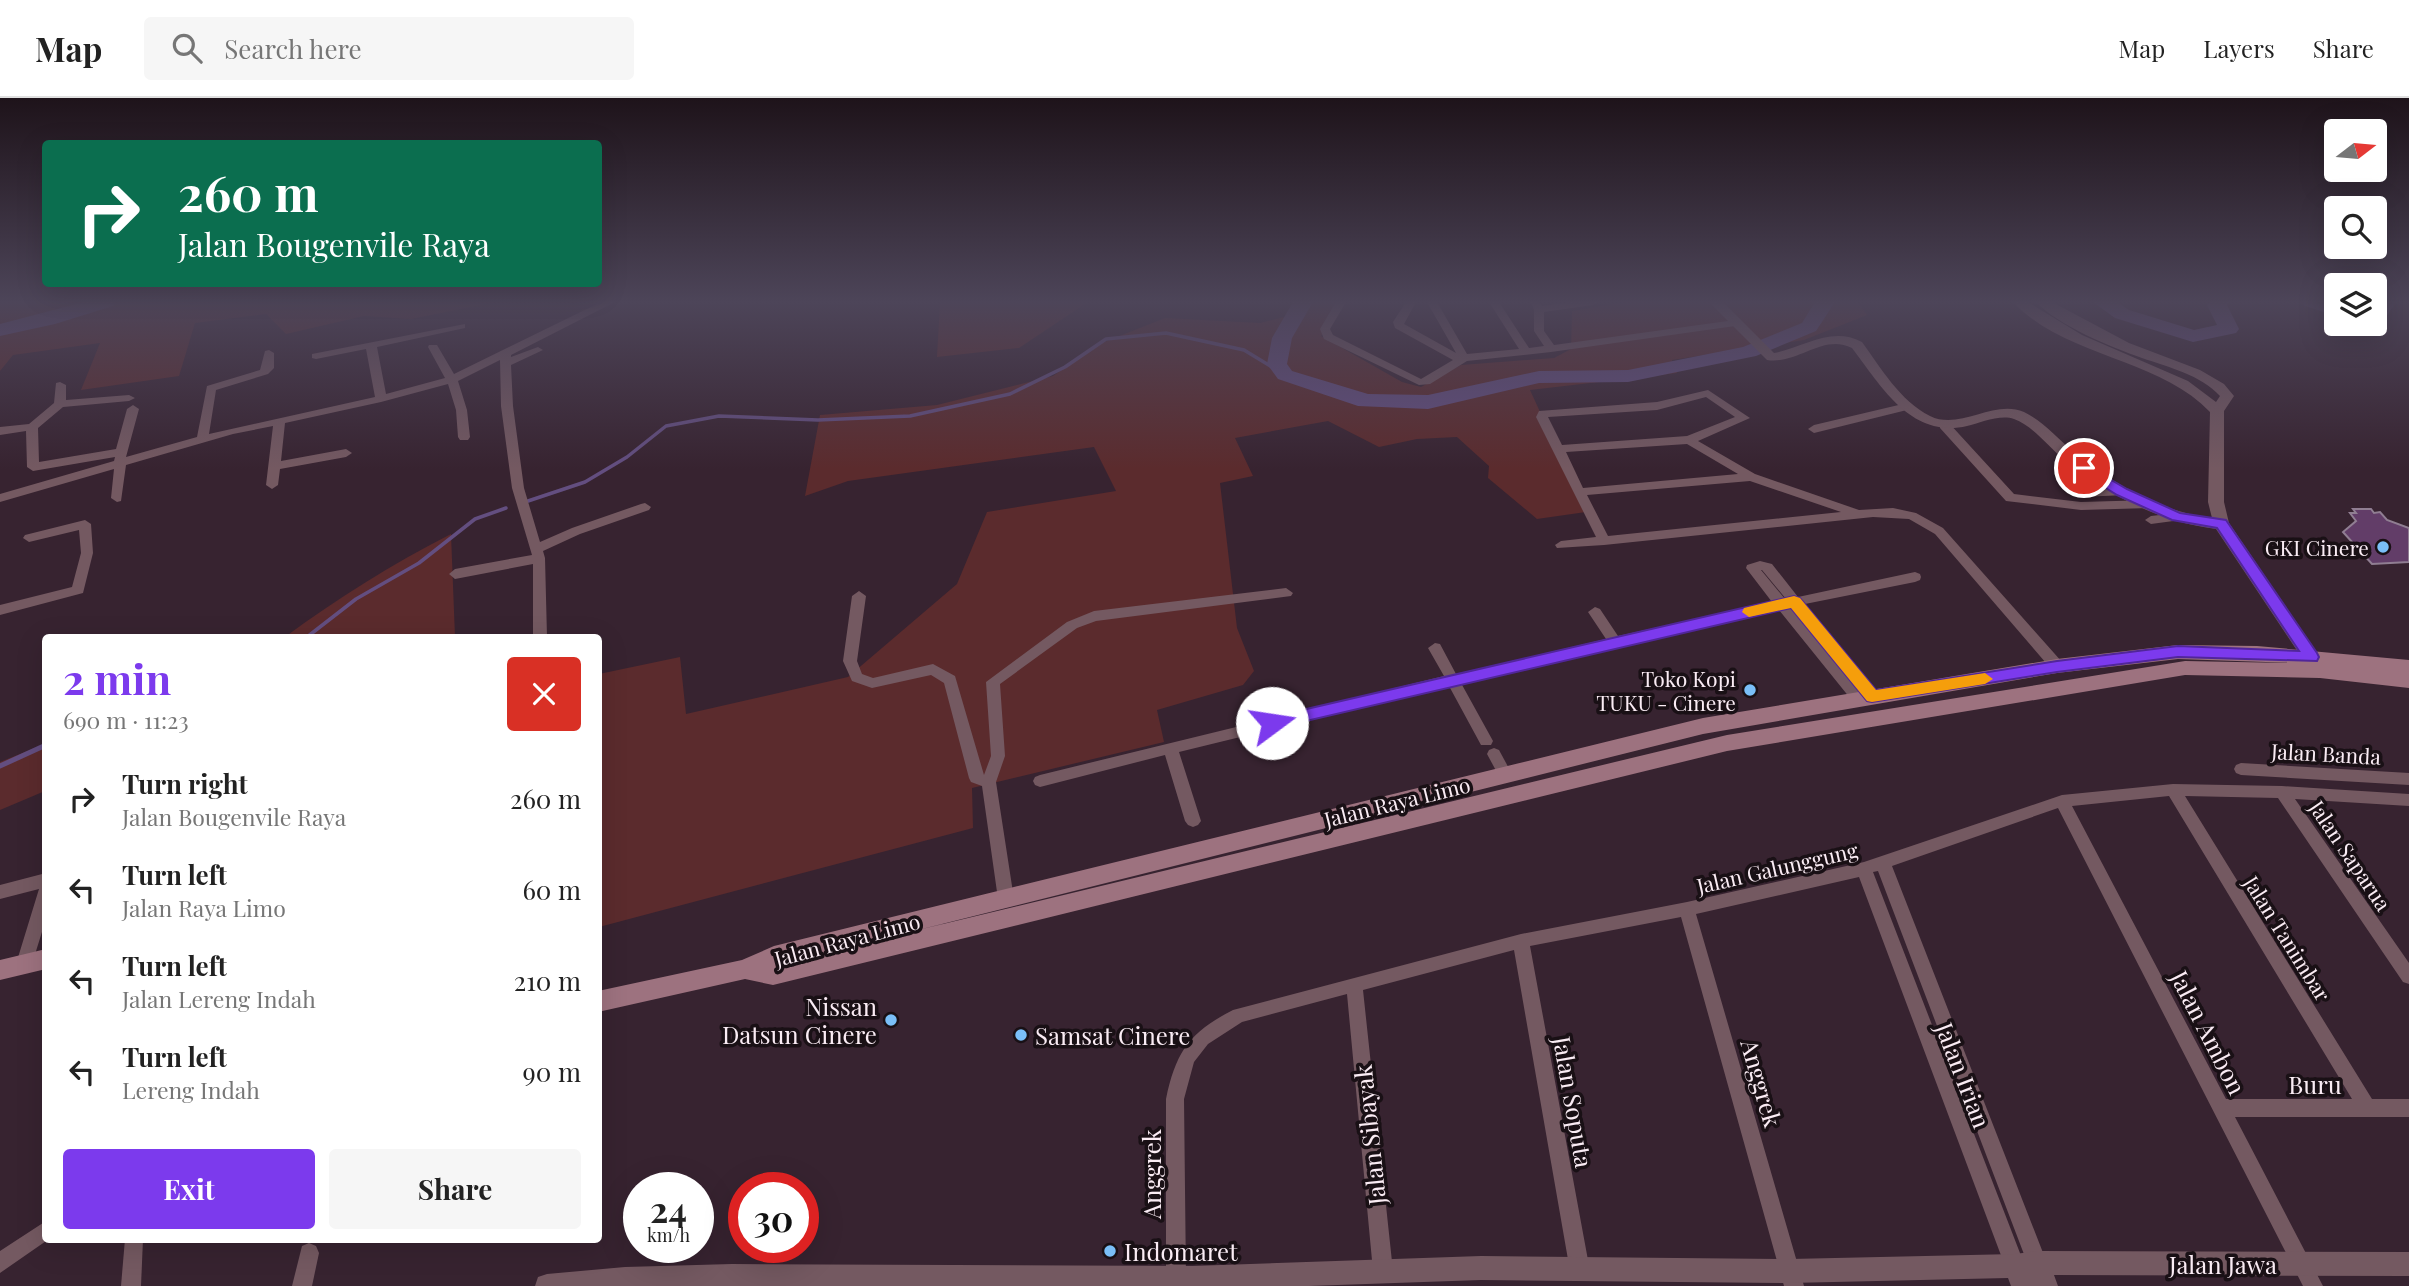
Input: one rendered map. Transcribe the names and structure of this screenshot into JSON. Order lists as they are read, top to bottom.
{
  "streets": {
    "main road": ["Jalan Raya Limo"],
    "street": [
      "Jalan Banda",
      "Jalan Saparua",
      "Jalan Galunggung",
      "Jalan Tanimbar",
      "Jalan Ambon",
      "Jalan Irian",
      "Anggrek",
      "Buru",
      "Jalan Soputa",
      "Jalan Sibayak",
      "Jalan Jawa"
    ]
  },
  "crossings": [
    ["Jalan Saparua", "Jalan Galunggung"],
    ["Jalan Galunggung", "Jalan Tanimbar"],
    ["Jalan Galunggung", "Jalan Ambon"],
    ["Jalan Galunggung", "Jalan Irian"],
    ["Jalan Galunggung", "Anggrek"],
    ["Jalan Galunggung", "Jalan Soputa"],
    ["Jalan Galunggung", "Jalan Sibayak"],
    ["Jalan Tanimbar", "Buru"],
    ["Jalan Ambon", "Buru"],
    ["Jalan Ambon", "Jalan Jawa"],
    ["Jalan Irian", "Jalan Jawa"],
    ["Anggrek", "Jalan Jawa"],
    ["Jalan Soputa", "Jalan Jawa"],
    ["Jalan Sibayak", "Jalan Jawa"]
  ],
  "places": [
    "GKI Cinere",
    "Toko Kopi TUKU - Cinere",
    "Nissan Datsun Cinere",
    "Samsat Cinere",
    "Indomaret"
  ],
  "north": "right",
  "page": {
    "header": "Map",
    "search": "Search here",
    "nav": ["Map", "Layers", "Share"],
    "turn": ["260 m", "Jalan Bougenvile Raya"],
    "heading": ["2 min", "690 m · 11:23"],
    "list": [
      {
        "name": "Turn right",
        "note": "Jalan Bougenvile Raya",
        "value": "260 m"
      },
      {
        "name": "Turn left",
        "note": "Jalan Raya Limo",
        "value": "60 m"
      },
      {
        "name": "Turn left",
        "note": "Jalan Lereng Indah",
        "value": "210 m"
      },
      {
        "name": "Turn left",
        "note": "Lereng Indah",
        "value": "90 m"
      }
    ],
    "buttons": ["Exit", "Share"],
    "speed": "24 km/h",
    "limit": "30"
  }
}
